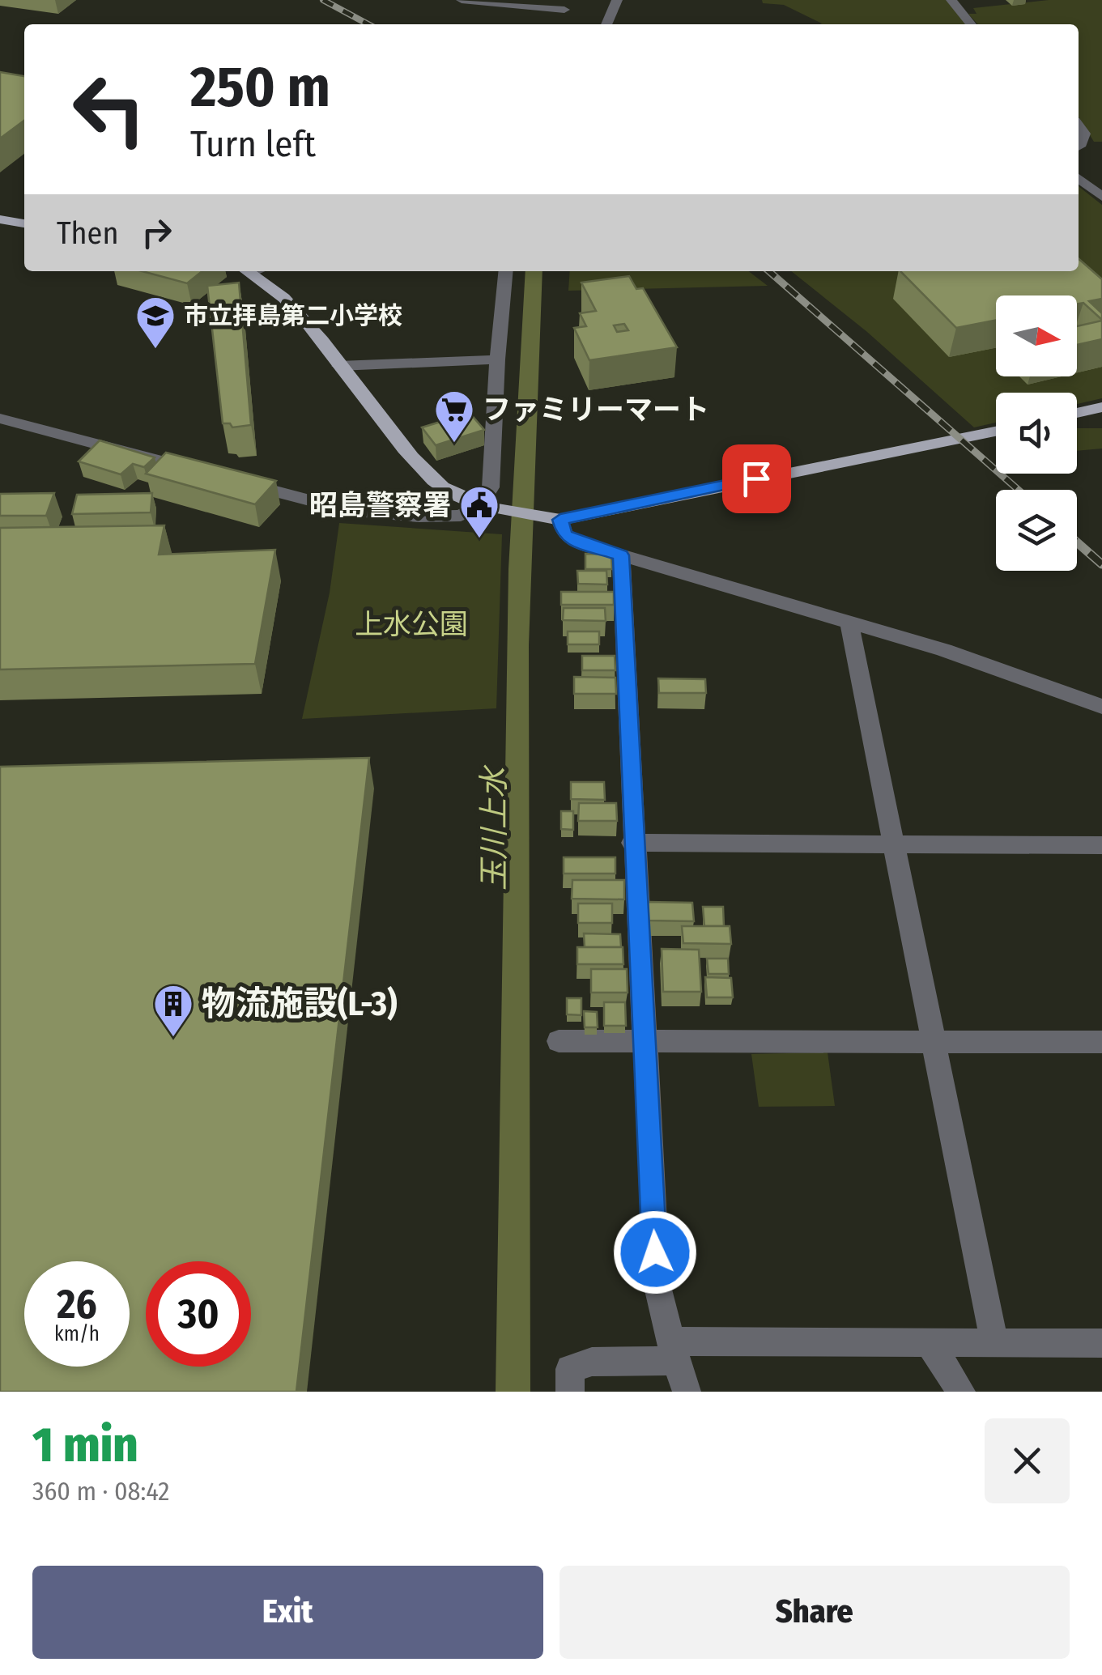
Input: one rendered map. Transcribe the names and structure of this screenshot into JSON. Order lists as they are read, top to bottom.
{
  "water": ["玉川上水"],
  "parks": ["上水公園"],
  "places": {
    "school or university": ["市立拝島第二小学校"],
    "supermarket": ["ファミリーマート"],
    "public building": ["昭島警察署"],
    "building": ["物流施設(L-3)"]
  },
  "north": "right",
  "page": {
    "turn": ["250 m", "Turn left"],
    "then": "Then",
    "speed": "26 km/h",
    "limit": "30",
    "heading": ["1 min", "360 m · 08:42"],
    "buttons": ["Exit", "Share"]
  }
}
